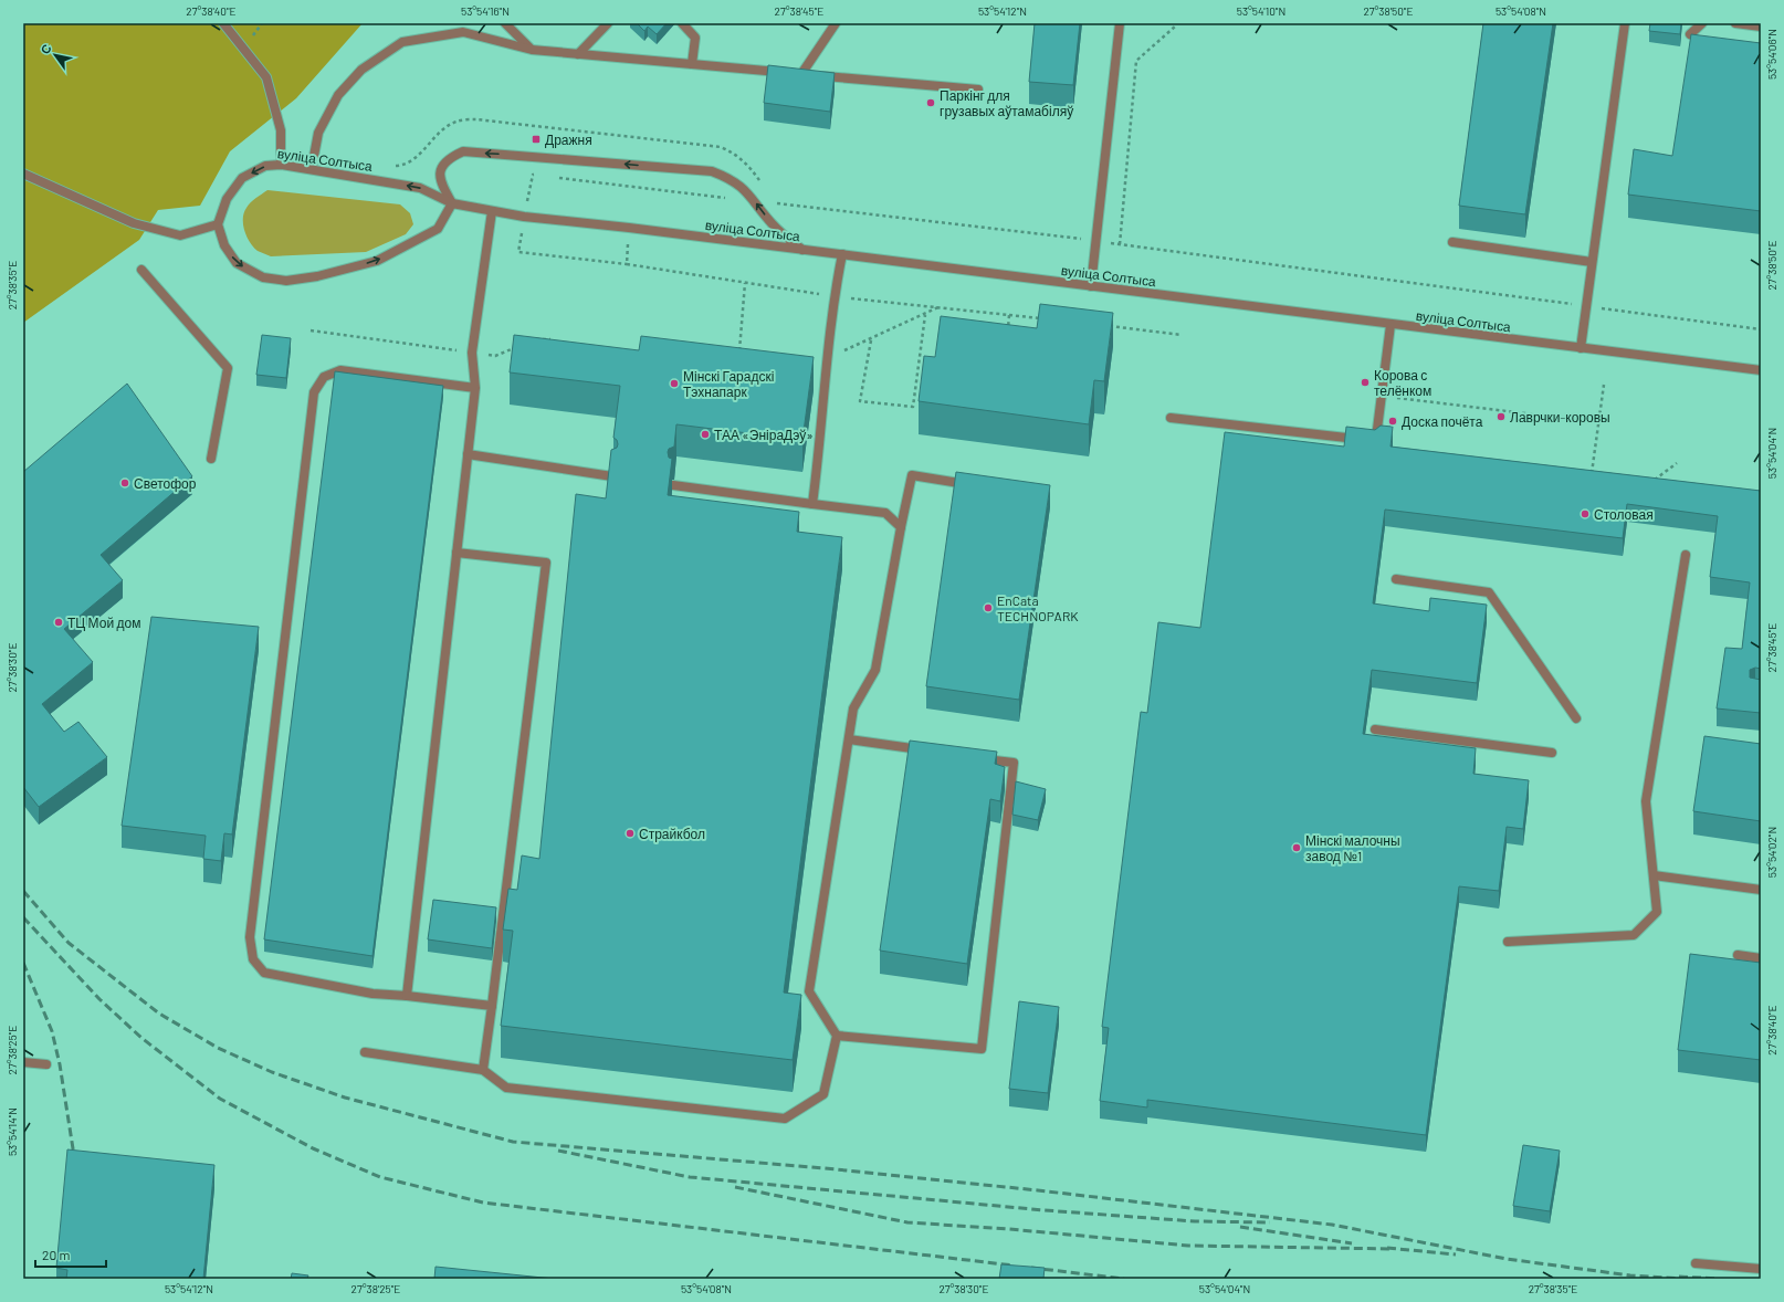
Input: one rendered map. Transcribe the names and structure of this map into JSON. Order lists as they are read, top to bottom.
{
  "streets": {
    "street": ["вуліца Солтыса"]
  },
  "places": {
    "other": [
      "Паркінг для грузавых аўтамабіляў",
      "Корова с телёнком",
      "Мінскі Гарадскі Тэхнапарк",
      "Лаврчки-коровы",
      "Доска почёта",
      "ТАА «ЭніраДэў»",
      "Светофор",
      "Столовая",
      "EnCata TECHNOPARK",
      "ТЦ Мой дом",
      "Страйкбол",
      "Мінскі малочны завод №1"
    ],
    "transit": ["Дражня"]
  },
  "scale_bar": "20 m",
  "north": "top left",
  "coordinates": [
    "27°38'40\"E",
    "53°54'16\"N",
    "27°38'45\"E",
    "53°54'12\"N",
    "53°54'10\"N",
    "27°38'50\"E",
    "53°54'08\"N",
    "53°54'06\"N",
    "27°38'35\"E",
    "53°54'04\"N",
    "27°38'30\"E",
    "53°54'02\"N",
    "27°38'25\"E",
    "53°54'14\"N"
  ]
}
